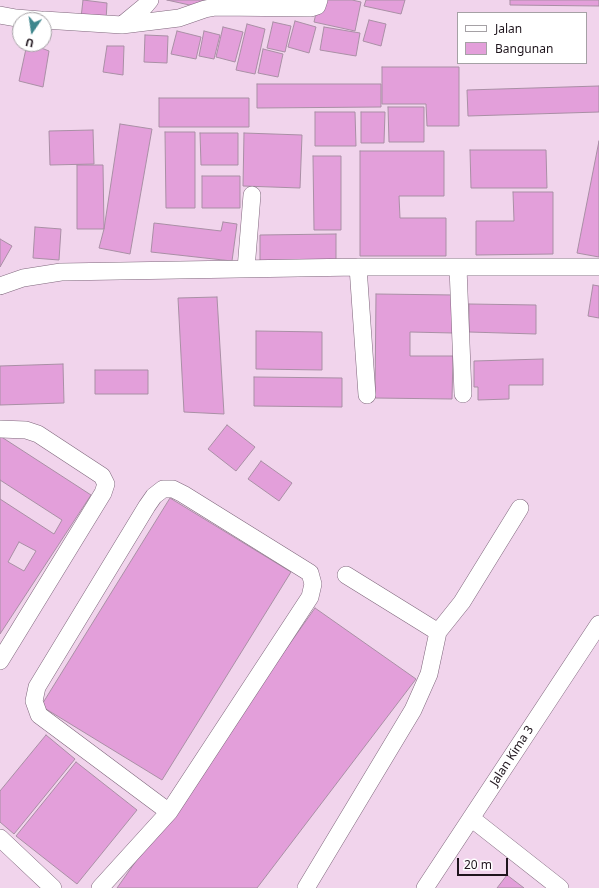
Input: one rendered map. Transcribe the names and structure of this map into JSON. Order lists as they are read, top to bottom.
{
  "streets": {
    "street": ["Jalan Kima 3"]
  },
  "legend": ["Jalan", "Bangunan"],
  "scale_bar": "20 m",
  "north": "bottom"
}
